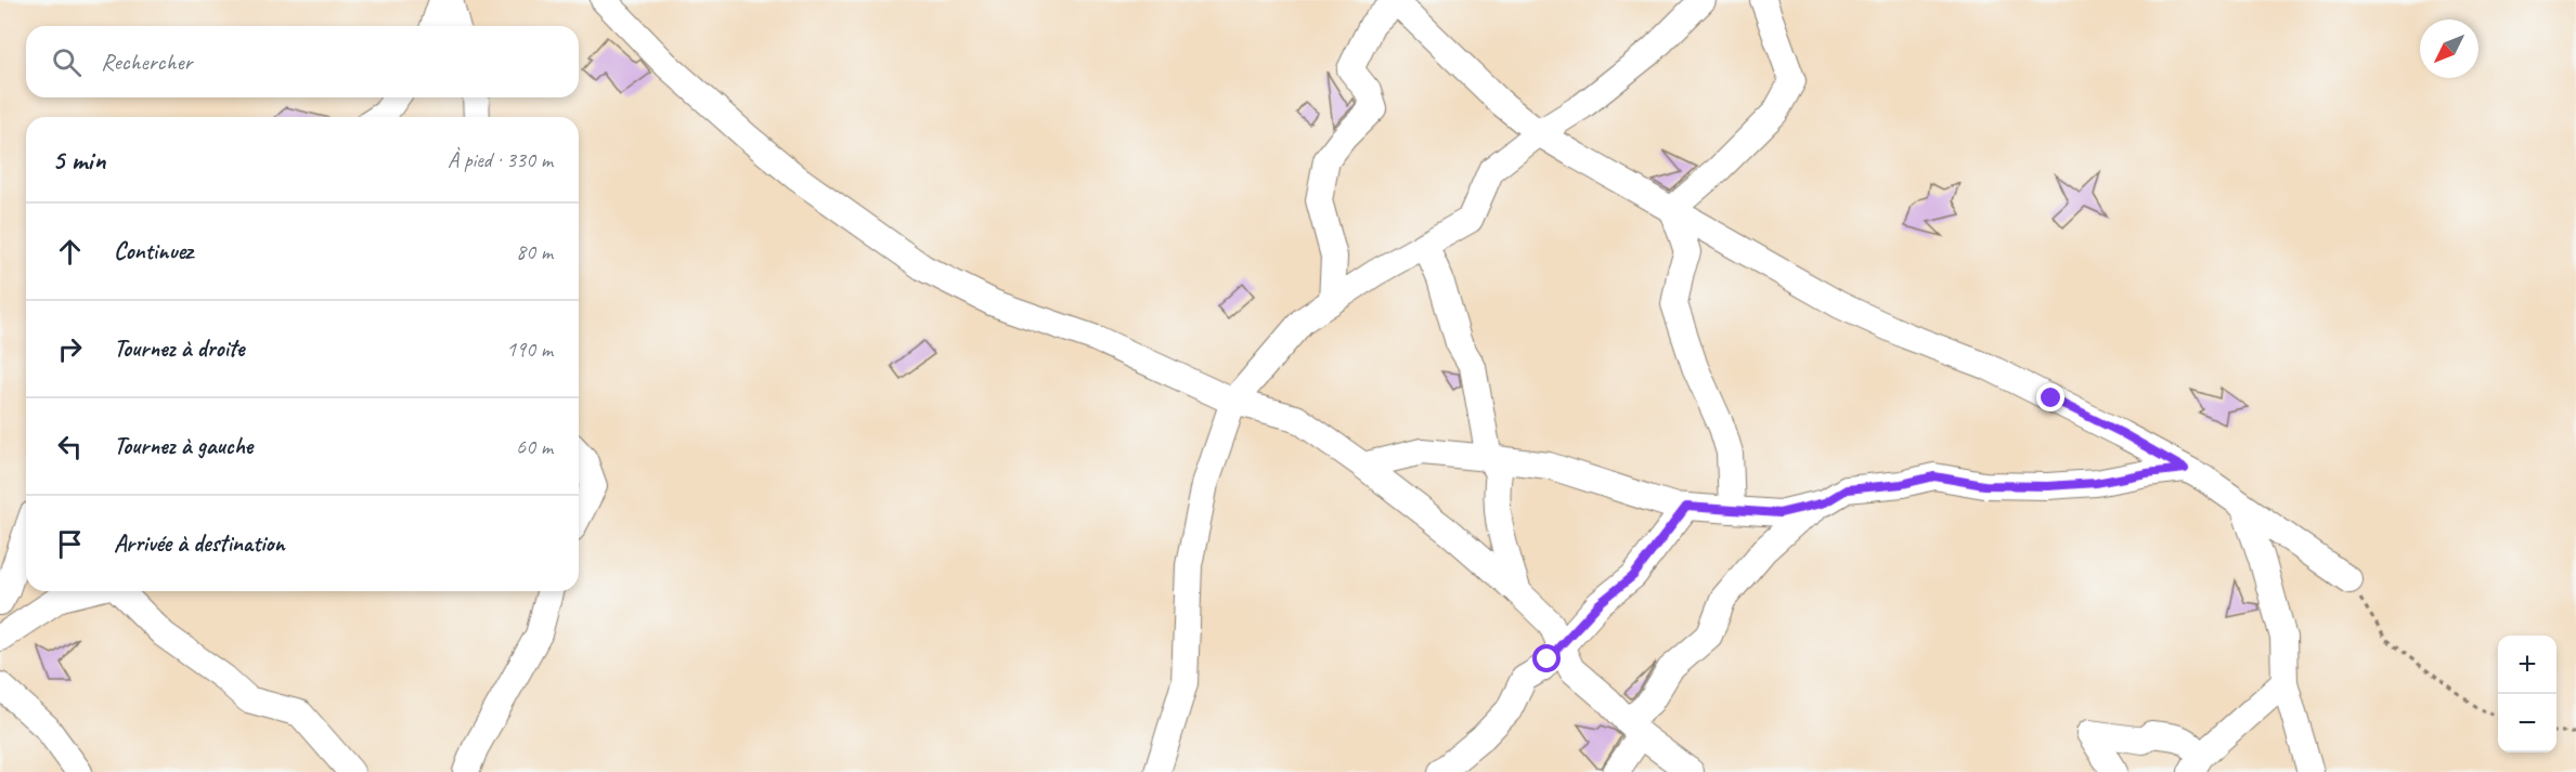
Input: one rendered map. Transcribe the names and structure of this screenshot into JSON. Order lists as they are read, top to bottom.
{
  "north": "bottom left",
  "page": {
    "search": "Rechercher",
    "heading": ["5 min", "À pied · 330 m"],
    "list": [
      ["Continuez", "80 m"],
      ["Tournez à droite", "190 m"],
      ["Tournez à gauche", "60 m"],
      "Arrivée à destination"
    ],
    "map_buttons": ["+", "−"]
  }
}
